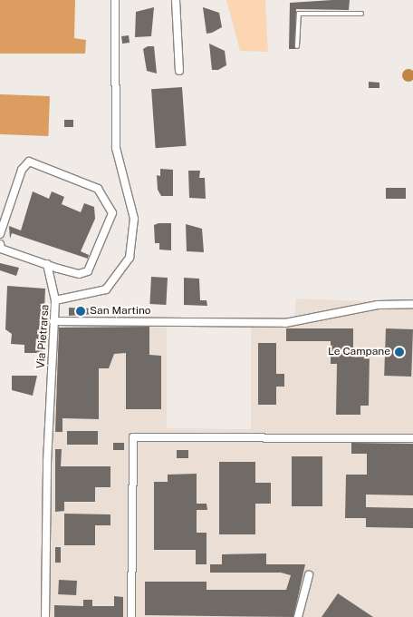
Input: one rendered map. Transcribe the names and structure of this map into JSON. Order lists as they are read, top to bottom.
{
  "streets": {
    "street": ["Via Pietrarsa"]
  },
  "places": ["San Martino", "Le Campane"]
}
